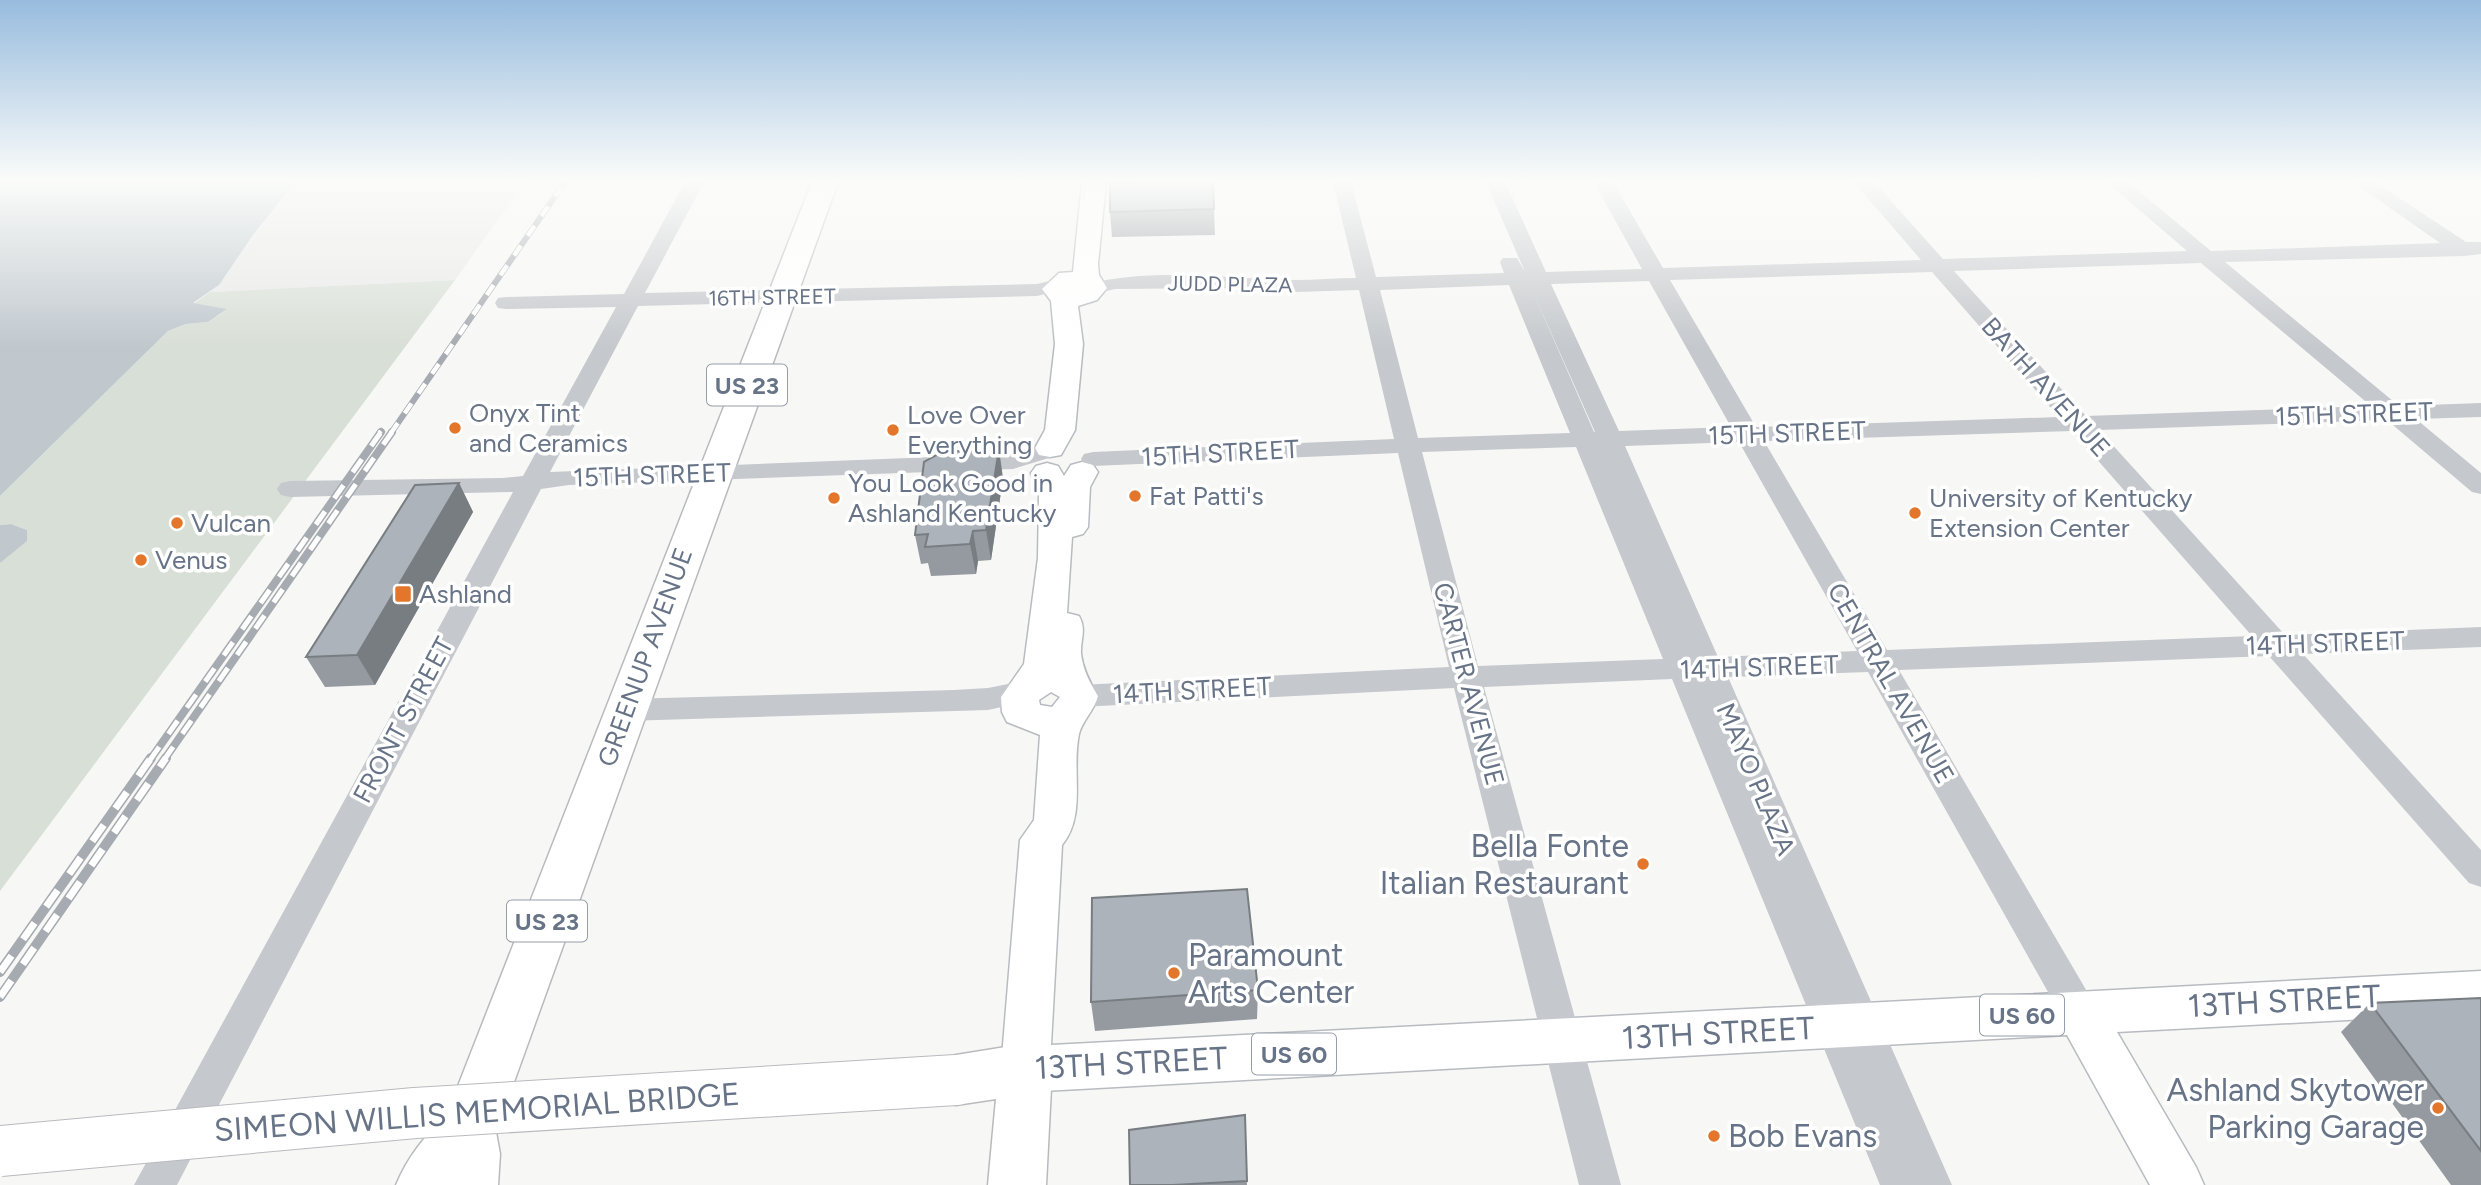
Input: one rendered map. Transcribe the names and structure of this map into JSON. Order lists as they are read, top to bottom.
{
  "streets": {
    "highway": [
      "US 23",
      "GREENUP AVENUE",
      "13TH STREET",
      "SIMEON WILLIS MEMORIAL BRIDGE"
    ],
    "main road": ["CENTRAL AVENUE", "US 60"],
    "street": [
      "JUDD PLAZA",
      "16TH STREET",
      "BATH AVENUE",
      "15TH STREET",
      "14TH STREET",
      "CARTER AVENUE",
      "FRONT STREET",
      "MAYO PLAZA"
    ]
  },
  "crossings": [
    ["JUDD PLAZA", "16TH STREET"],
    ["JUDD PLAZA", "CARTER AVENUE"],
    ["16TH STREET", "GREENUP AVENUE"],
    ["16TH STREET", "FRONT STREET"],
    ["BATH AVENUE", "15TH STREET"],
    ["BATH AVENUE", "14TH STREET"],
    ["15TH STREET", "GREENUP AVENUE"],
    ["15TH STREET", "CENTRAL AVENUE"],
    ["15TH STREET", "CARTER AVENUE"],
    ["15TH STREET", "FRONT STREET"],
    ["15TH STREET", "MAYO PLAZA"],
    ["14TH STREET", "GREENUP AVENUE"],
    ["14TH STREET", "CENTRAL AVENUE"],
    ["14TH STREET", "CARTER AVENUE"],
    ["14TH STREET", "MAYO PLAZA"],
    ["CENTRAL AVENUE", "13TH STREET"],
    ["CARTER AVENUE", "13TH STREET"],
    ["MAYO PLAZA", "13TH STREET"],
    ["13TH STREET", "SIMEON WILLIS MEMORIAL BRIDGE"]
  ],
  "places": {
    "other": [
      "Onyx Tint and Ceramics",
      "Love Over Everything",
      "Fat Patti's",
      "You Look Good in Ashland Kentucky",
      "University of Kentucky Extension Center",
      "Vulcan",
      "Venus",
      "Bella Fonte Italian Restaurant",
      "Paramount Arts Center",
      "Ashland Skytower Parking Garage",
      "Bob Evans"
    ],
    "transit": ["Ashland"]
  }
}
